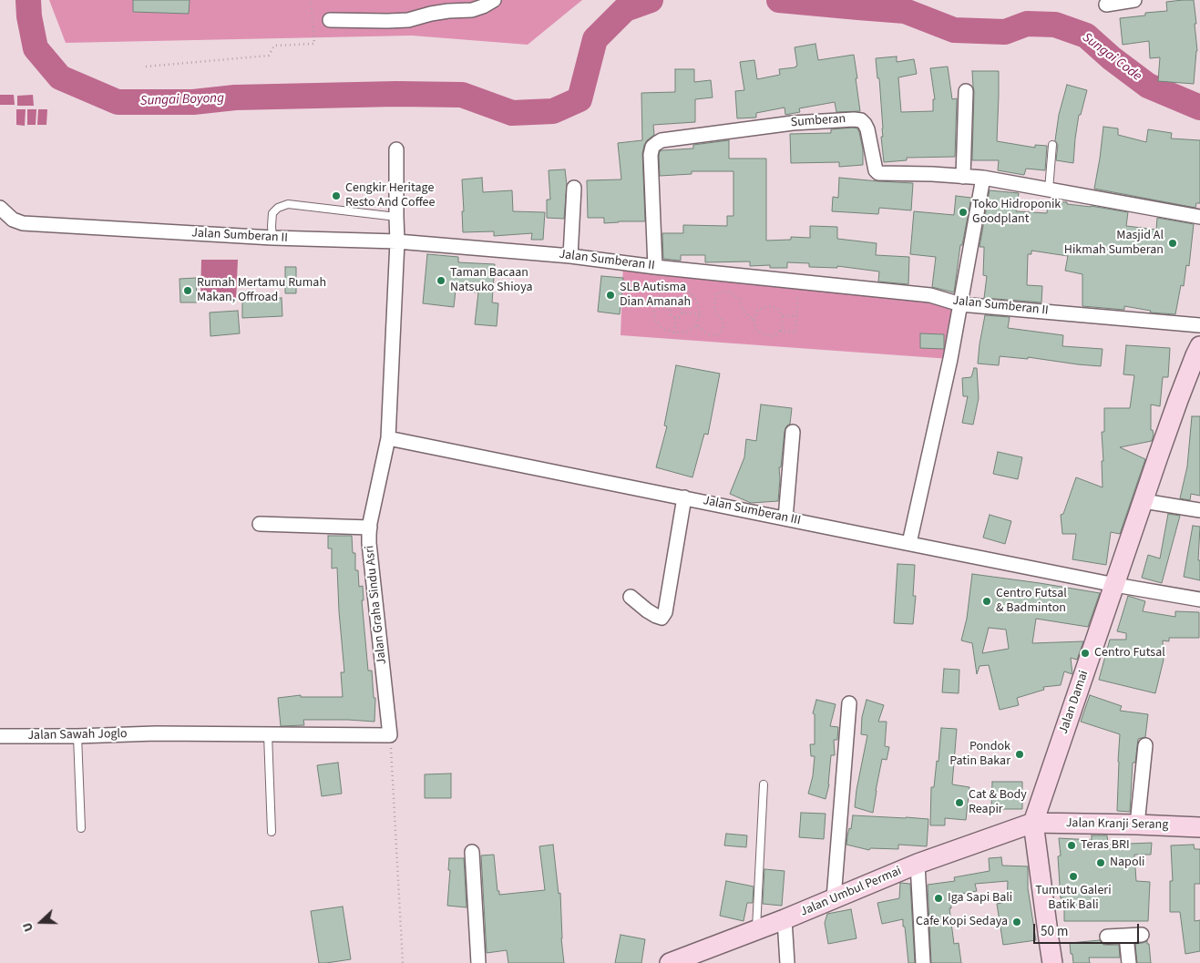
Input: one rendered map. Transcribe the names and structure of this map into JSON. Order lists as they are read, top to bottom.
{
  "streets": {
    "main road": ["Jalan Damai", "Jalan Kranji Serang", "Jalan Umbul Permai"],
    "street": [
      "Sumberan",
      "Jalan Sumberan II",
      "Jalan Sumberan III",
      "Jalan Graha Sindu Asri",
      "Jalan Sawah Joglo"
    ]
  },
  "crossings": [
    ["Sumberan", "Jalan Sumberan II"],
    ["Jalan Sumberan II", "Jalan Graha Sindu Asri"],
    ["Jalan Sumberan III", "Jalan Graha Sindu Asri"],
    ["Jalan Sumberan III", "Jalan Damai"],
    ["Jalan Damai", "Jalan Kranji Serang"],
    ["Jalan Damai", "Jalan Umbul Permai"],
    ["Jalan Kranji Serang", "Jalan Umbul Permai"]
  ],
  "water": ["Sungai Code", "Sungai Boyong"],
  "places": [
    "Cengkir Heritage Resto And Coffee",
    "Toko Hidroponik Goodplant",
    "Masjid Al Hikmah Sumberan",
    "Taman Bacaan Natsuko Shioya",
    "Rumah Mertamu Rumah Makan, Offroad",
    "SLB Autisma Dian Amanah",
    "Centro Futsal & Badminton",
    "Centro Futsal",
    "Pondok Patin Bakar",
    "Cat & Body Reapir",
    "Teras BRI",
    "Napoli",
    "Tumutu Galeri Batik Bali",
    "Iga Sapi Bali",
    "Cafe Kopi Sedaya"
  ],
  "scale_bar": "50 m",
  "north": "left"
}
